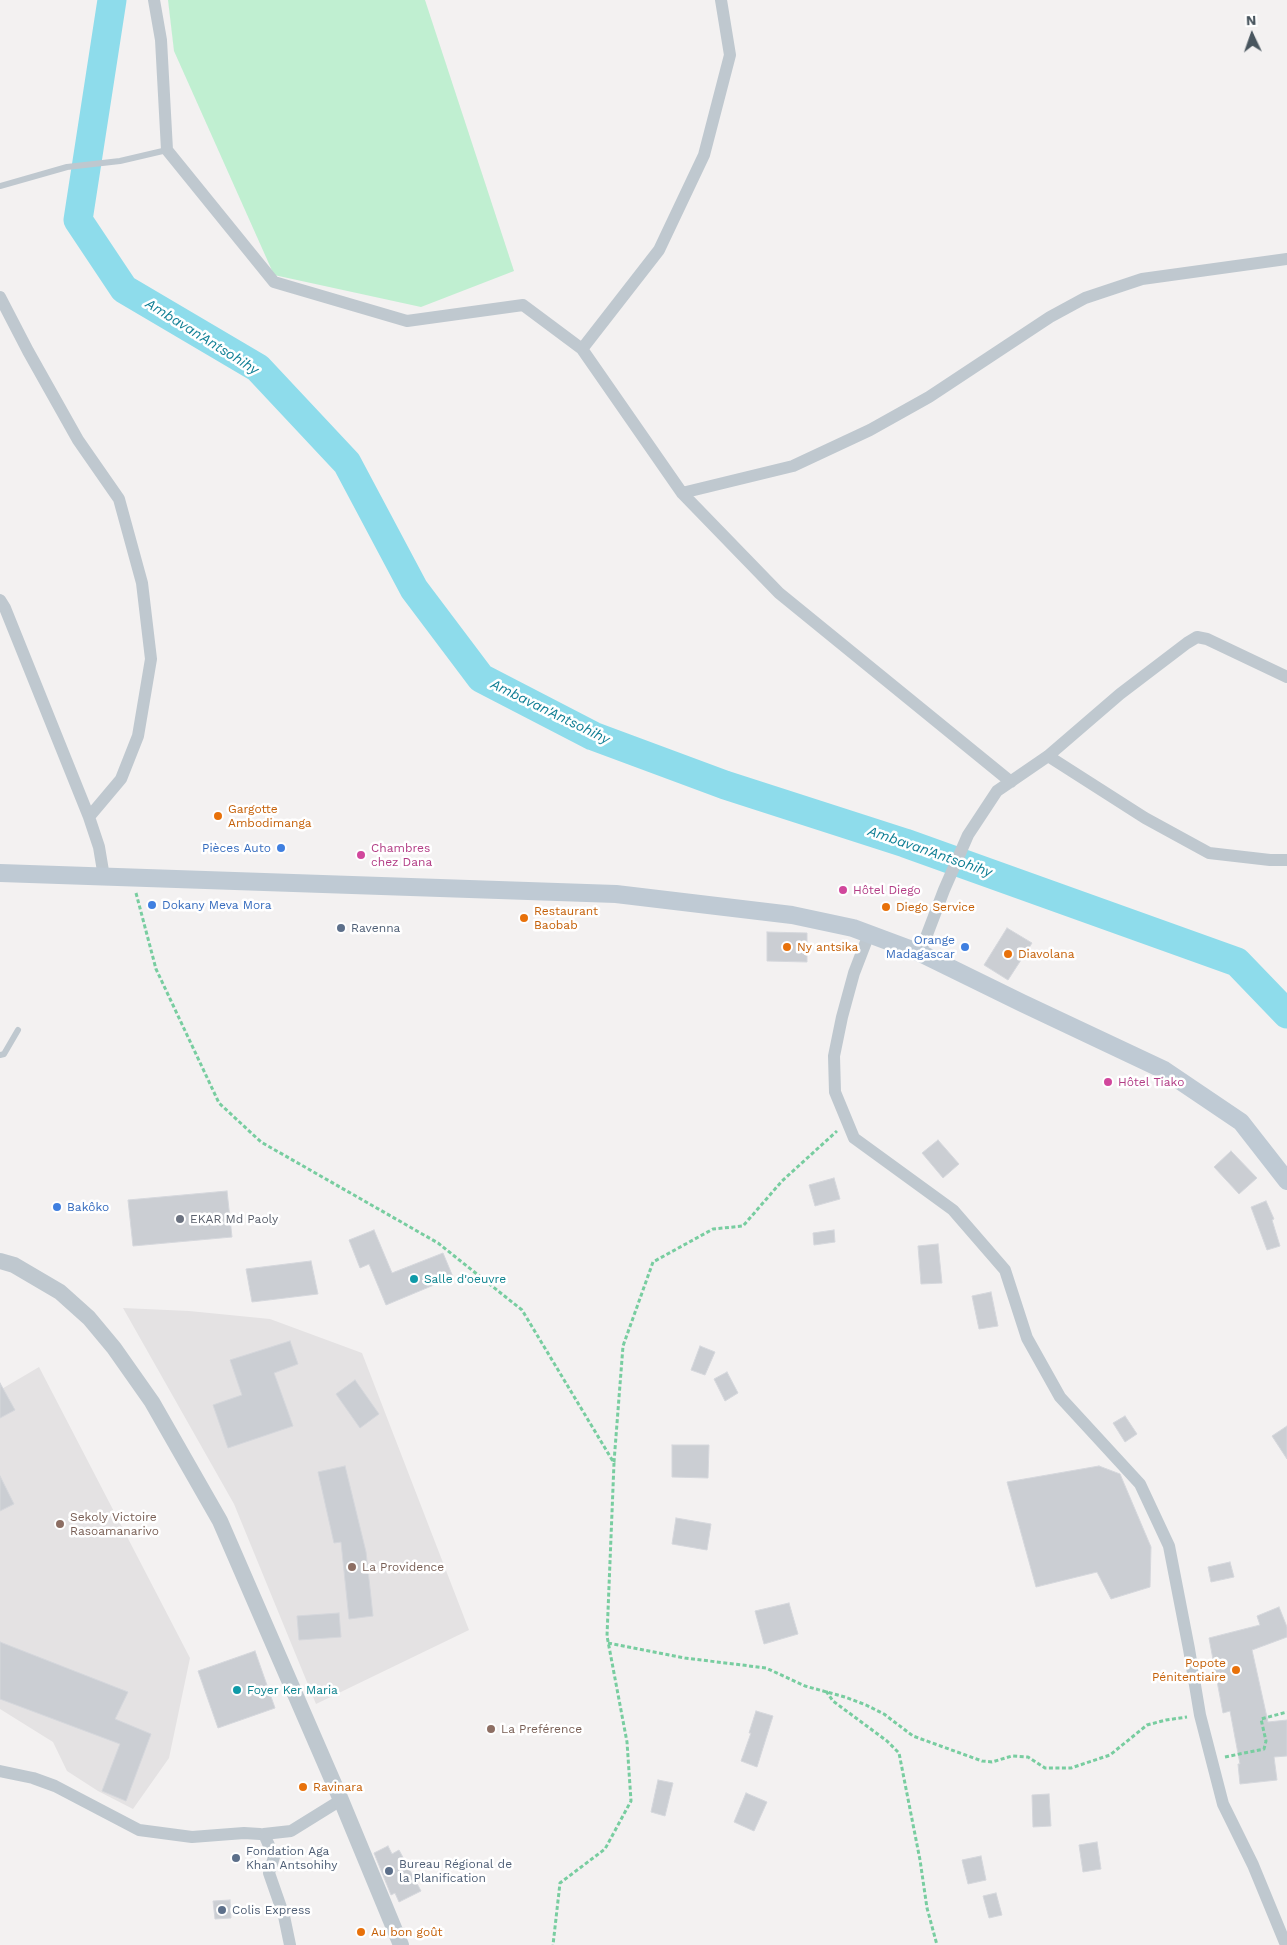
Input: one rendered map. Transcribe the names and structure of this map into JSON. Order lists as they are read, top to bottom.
{
  "water": ["Ambavan'Antsohihy"],
  "places": [
    "Gargotte Ambodimanga",
    "Pièces Auto",
    "Chambres chez Dana",
    "Hôtel Diego",
    "Dokany Meva Mora",
    "Diego Service",
    "Restaurant Baobab",
    "Ravenna",
    "Ny antsika",
    "Orange Madagascar",
    "Diavolana",
    "Hôtel Tiako",
    "Bakôko",
    "EKAR Md Paoly",
    "Salle d'oeuvre",
    "Sekoly Victoire Rasoamanarivo",
    "La Providence",
    "Popote Pénitentiaire",
    "Foyer Ker Maria",
    "La Preférence",
    "Ravinara",
    "Fondation Aga Khan Antsohihy",
    "Bureau Régional de la Planification",
    "Colis Express",
    "Au bon goût"
  ],
  "north": "top"
}
